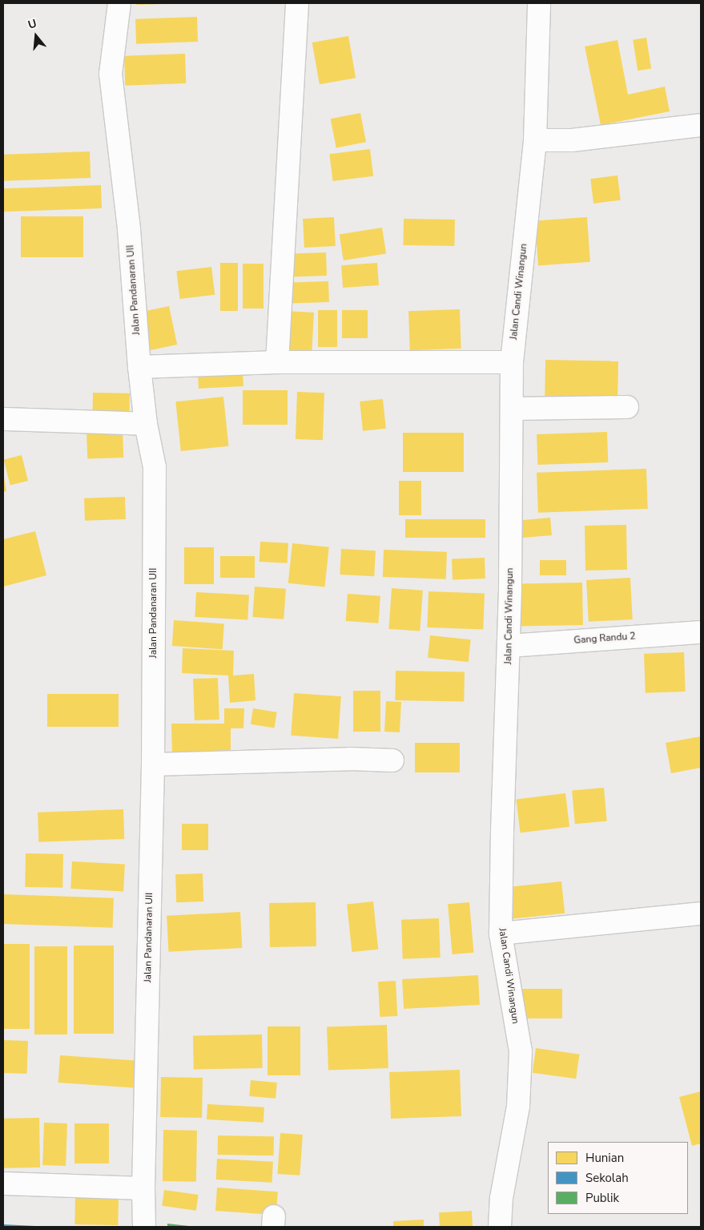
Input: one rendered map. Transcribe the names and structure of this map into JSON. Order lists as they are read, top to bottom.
{
  "streets": {
    "street": ["Jalan Pandanaran UII", "Jalan Candi Winangun", "Gang Randu 2"]
  },
  "crossings": [
    ["Jalan Candi Winangun", "Gang Randu 2"]
  ],
  "legend": ["Hunian", "Sekolah", "Publik"],
  "north": "top"
}
